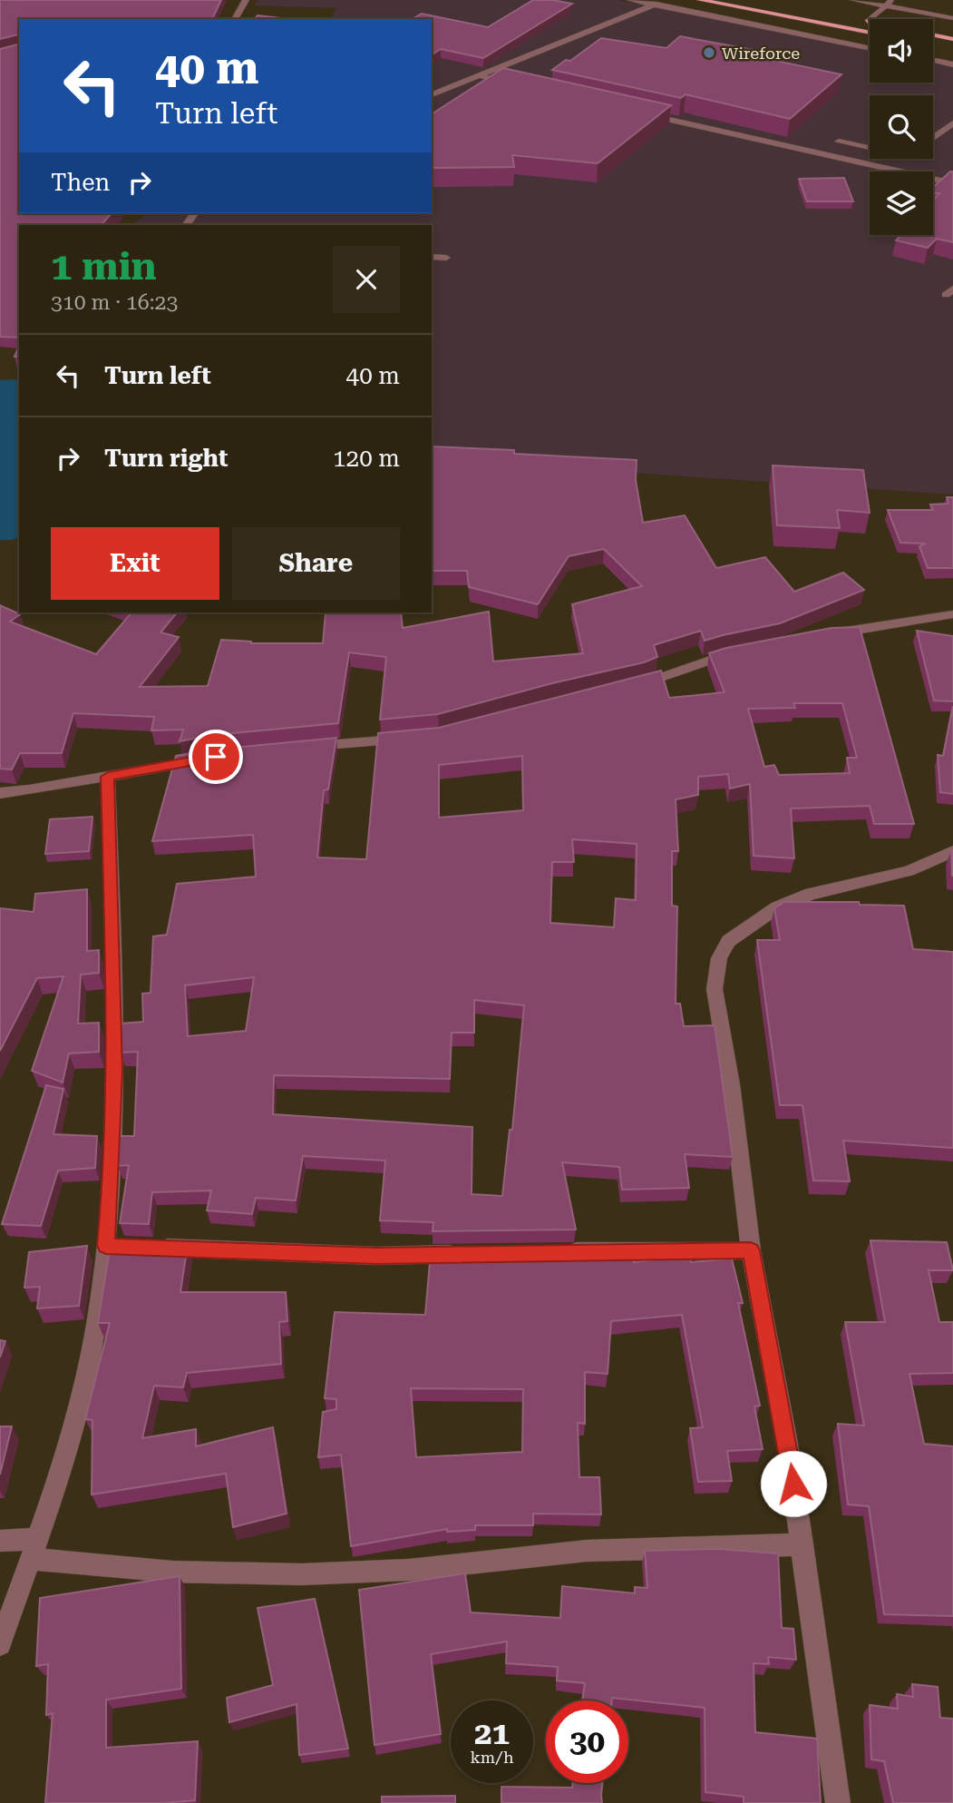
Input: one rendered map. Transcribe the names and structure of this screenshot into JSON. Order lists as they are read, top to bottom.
{
  "places": ["Wireforce"],
  "page": {
    "turn": ["40 m", "Turn left"],
    "then": "Then",
    "heading": ["1 min", "310 m · 16:23"],
    "list": [
      {
        "name": "Turn left",
        "value": "40 m"
      },
      {
        "name": "Turn right",
        "value": "120 m"
      }
    ],
    "buttons": ["Exit", "Share"],
    "speed": "21 km/h",
    "limit": "30"
  }
}
